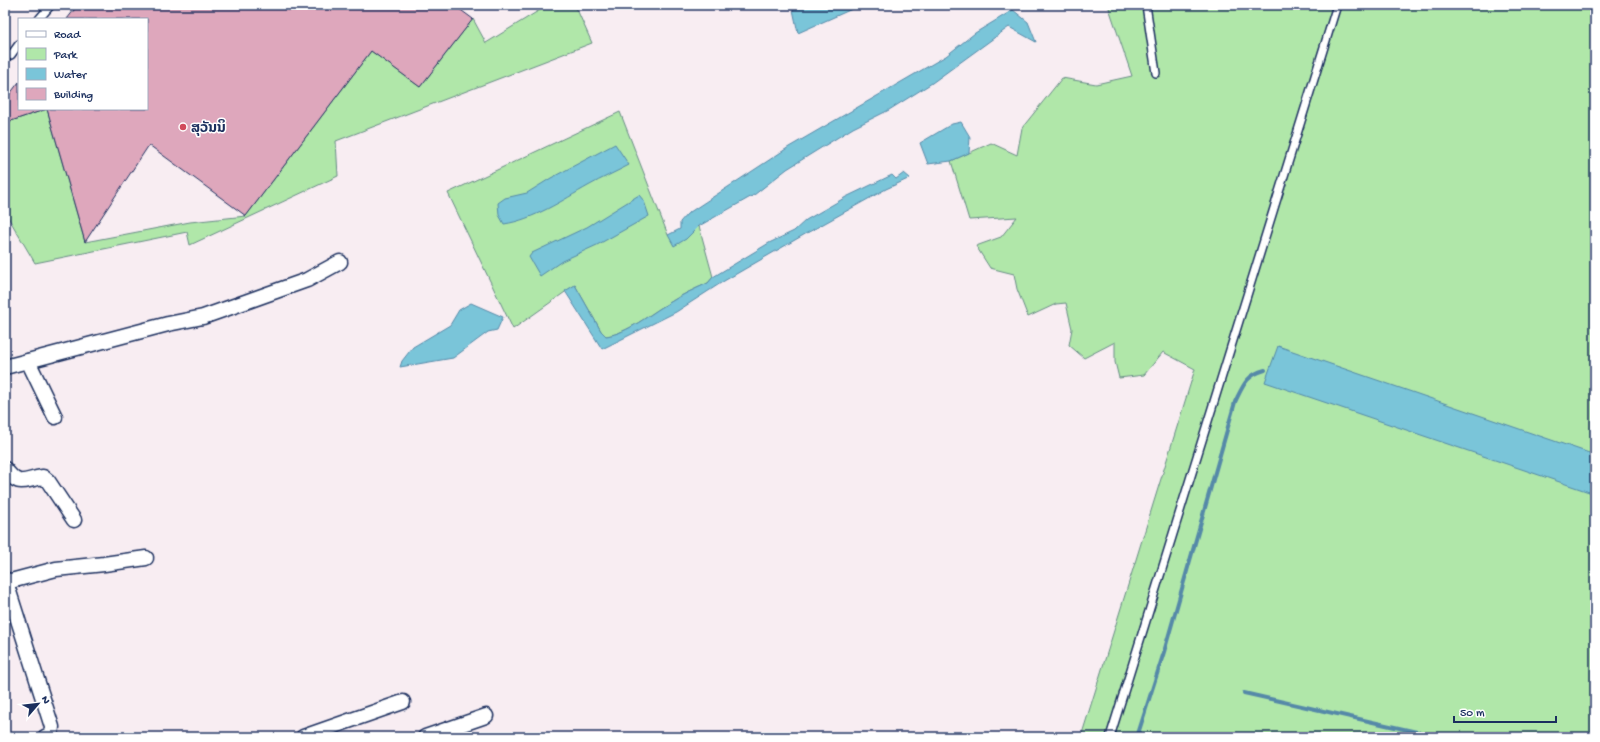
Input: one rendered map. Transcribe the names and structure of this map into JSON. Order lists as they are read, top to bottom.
{
  "places": ["ສຸວັນນິ"],
  "legend": [
    "Road",
    "Park",
    "Water",
    "Building"
  ],
  "scale_bar": "50 m",
  "north": "top right"
}
